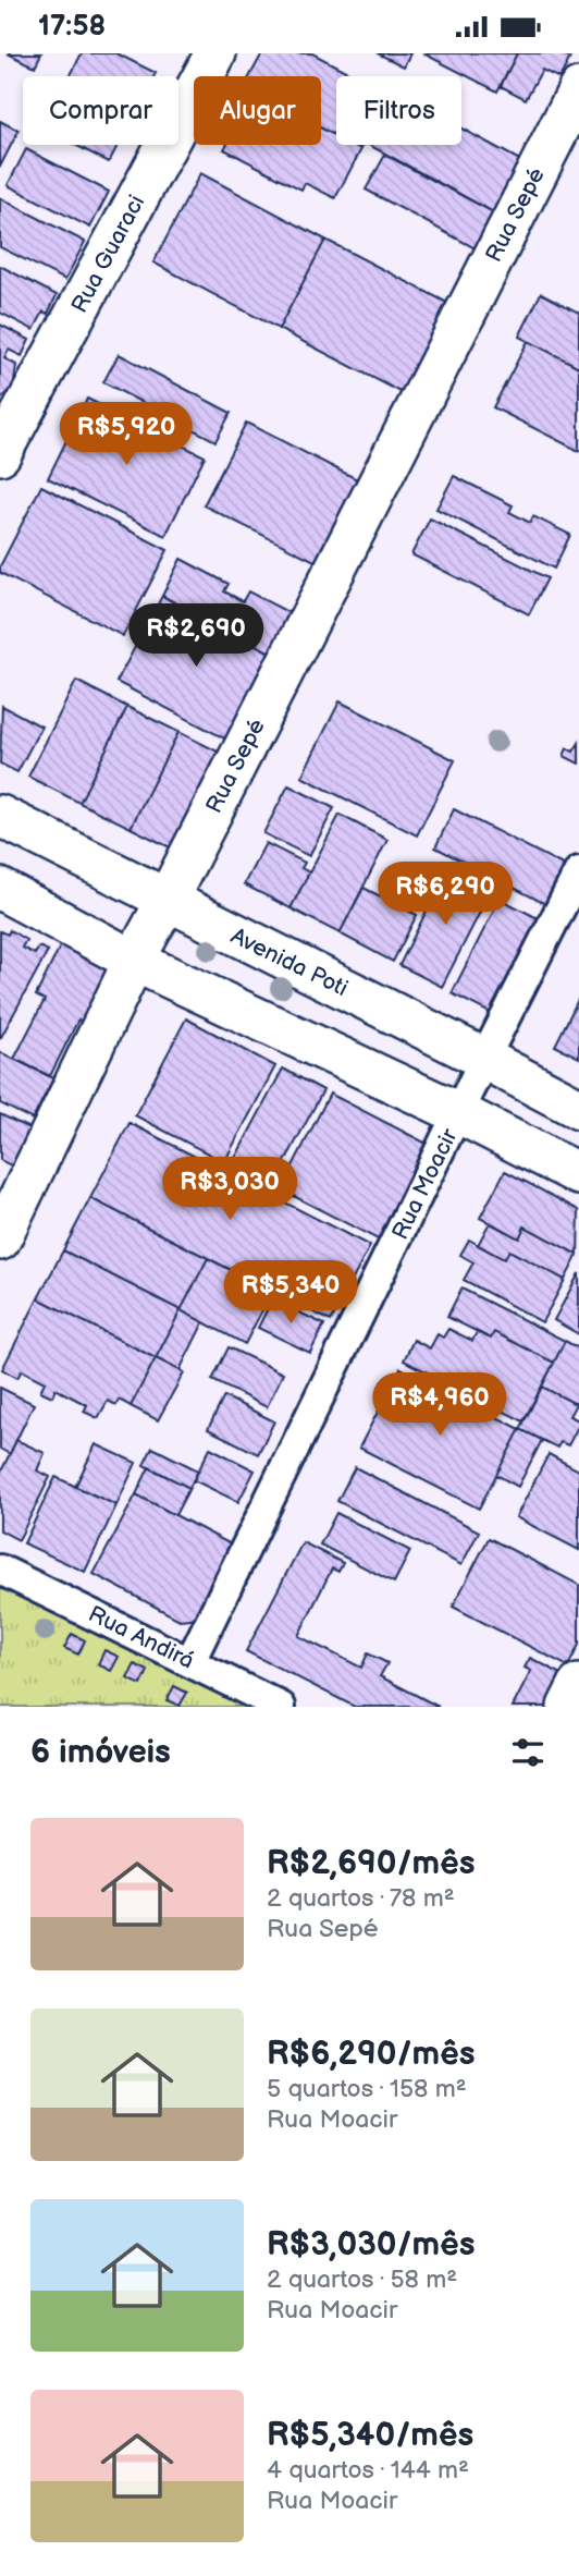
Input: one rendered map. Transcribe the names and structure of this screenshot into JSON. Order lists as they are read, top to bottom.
{
  "streets": {
    "street": [
      "Rua Sepé",
      "Rua Guaraci",
      "Avenida Poti",
      "Rua Moacir",
      "Rua Andirá"
    ]
  },
  "crossings": [
    ["Rua Sepé", "Avenida Poti"],
    ["Avenida Poti", "Rua Moacir"],
    ["Rua Moacir", "Rua Andirá"]
  ],
  "page": {
    "status": "17:58",
    "chip": ["Comprar", "Alugar", "Filtros"],
    "price": [
      "R$5,920",
      "R$2,690",
      "R$6,290",
      "R$3,030",
      "R$5,340",
      "R$4,960"
    ],
    "heading": "6 imóveis",
    "list": [
      {
        "name": "R$2,690/mês",
        "note": "2 quartos · 78 m² · Rua Sepé"
      },
      {
        "name": "R$6,290/mês",
        "note": "5 quartos · 158 m² · Rua Moacir"
      },
      {
        "name": "R$3,030/mês",
        "note": "2 quartos · 58 m² · Rua Moacir"
      },
      {
        "name": "R$5,340/mês",
        "note": "4 quartos · 144 m² · Rua Moacir"
      }
    ]
  }
}
